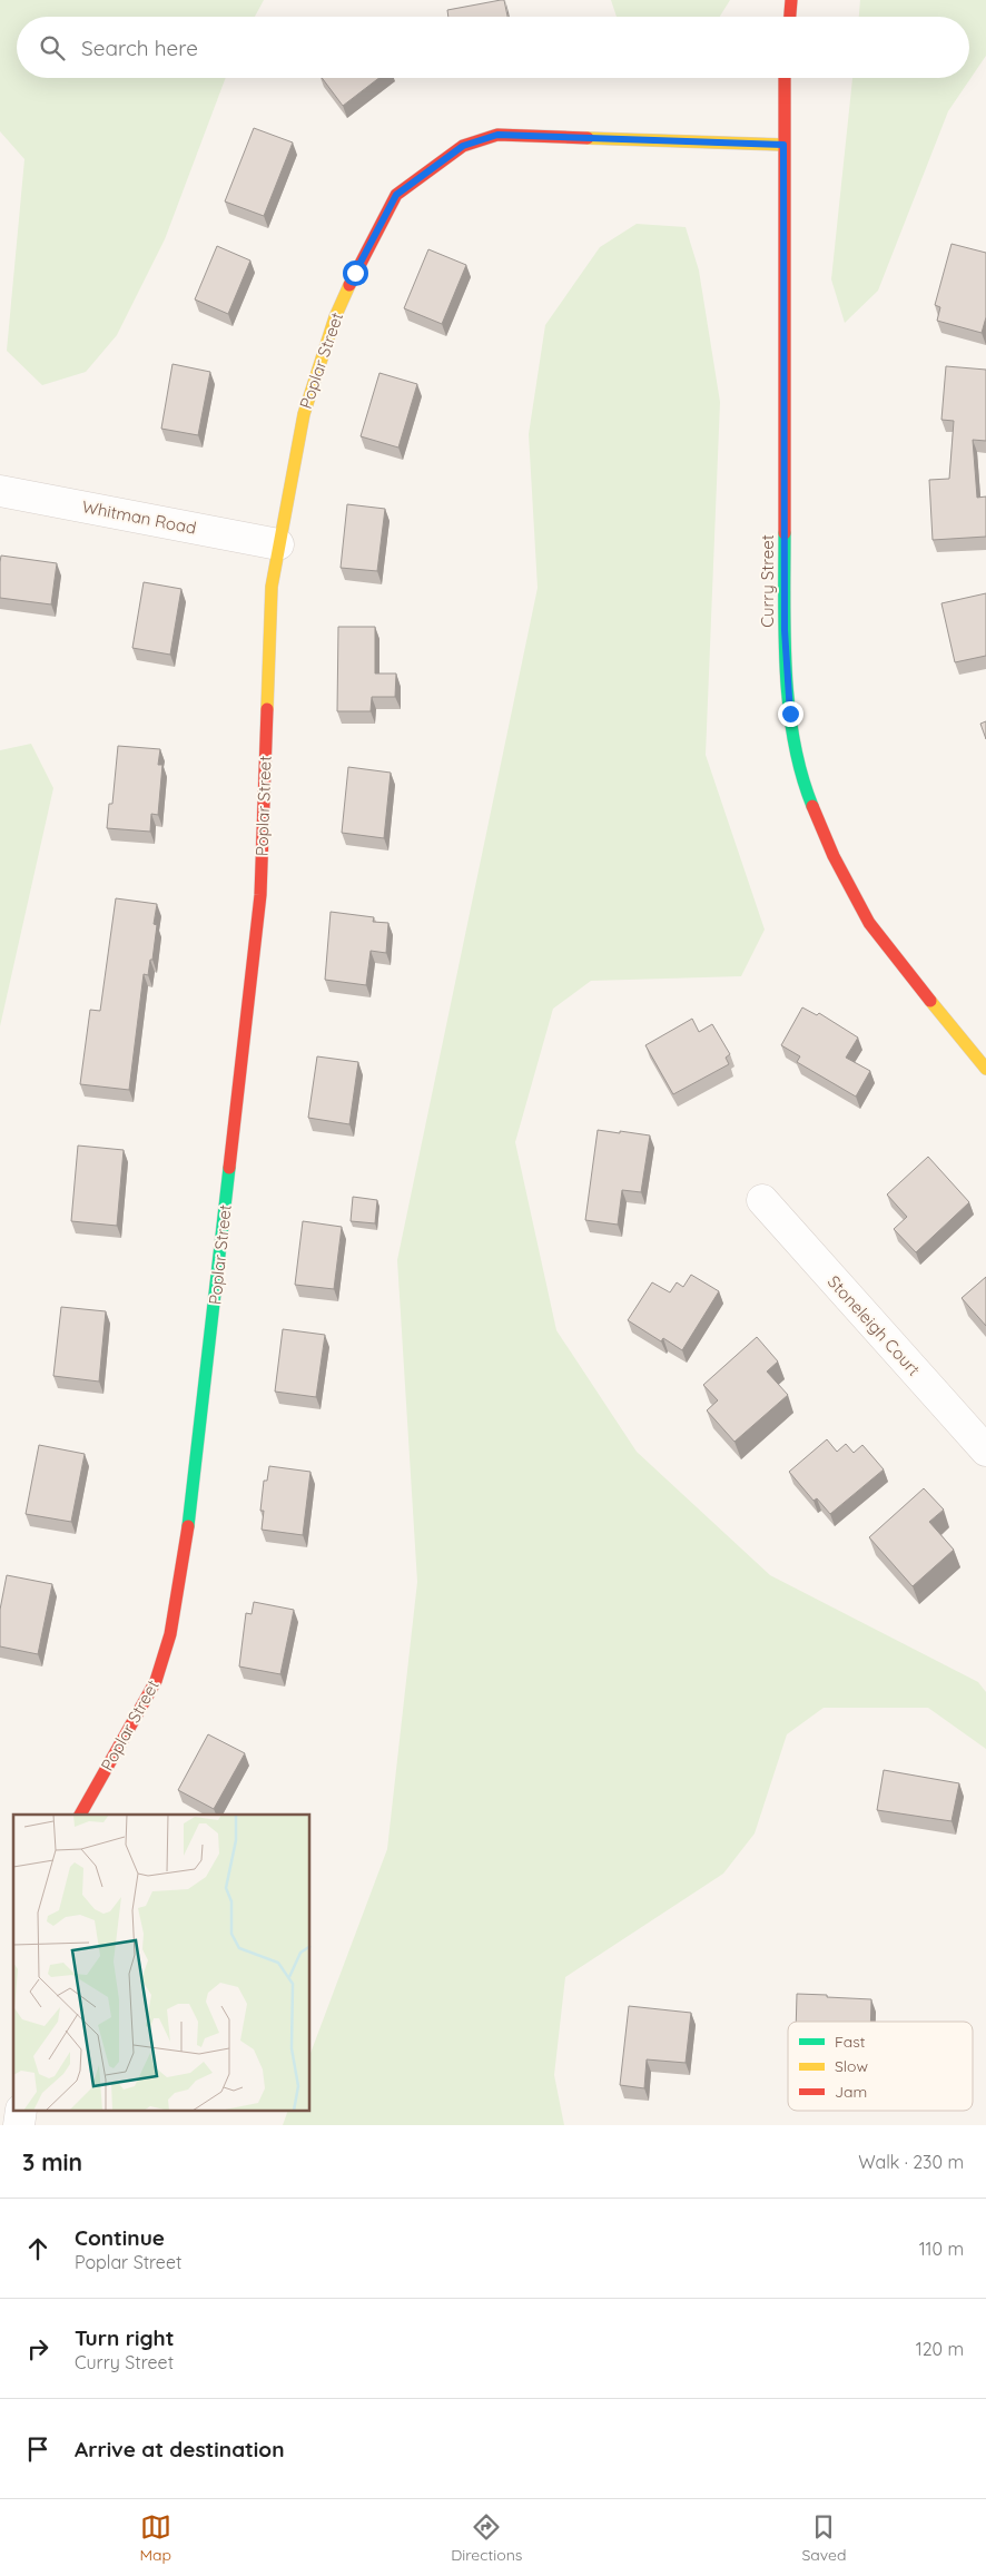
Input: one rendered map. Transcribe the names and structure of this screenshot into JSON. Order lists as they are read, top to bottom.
{
  "streets": {
    "street": [
      "Poplar Street",
      "Whitman Road",
      "Curry Street",
      "Stoneleigh Court"
    ]
  },
  "crossings": [
    ["Poplar Street", "Whitman Road"],
    ["Poplar Street", "Curry Street"]
  ],
  "legend": ["Fast", "Slow", "Jam"],
  "page": {
    "search": "Search here",
    "heading": ["3 min", "Walk · 230 m"],
    "list": [
      ["Continue", "Poplar Street", "110 m"],
      ["Turn right", "Curry Street", "120 m"],
      "Arrive at destination"
    ],
    "nav": ["Map", "Directions", "Saved"]
  }
}
